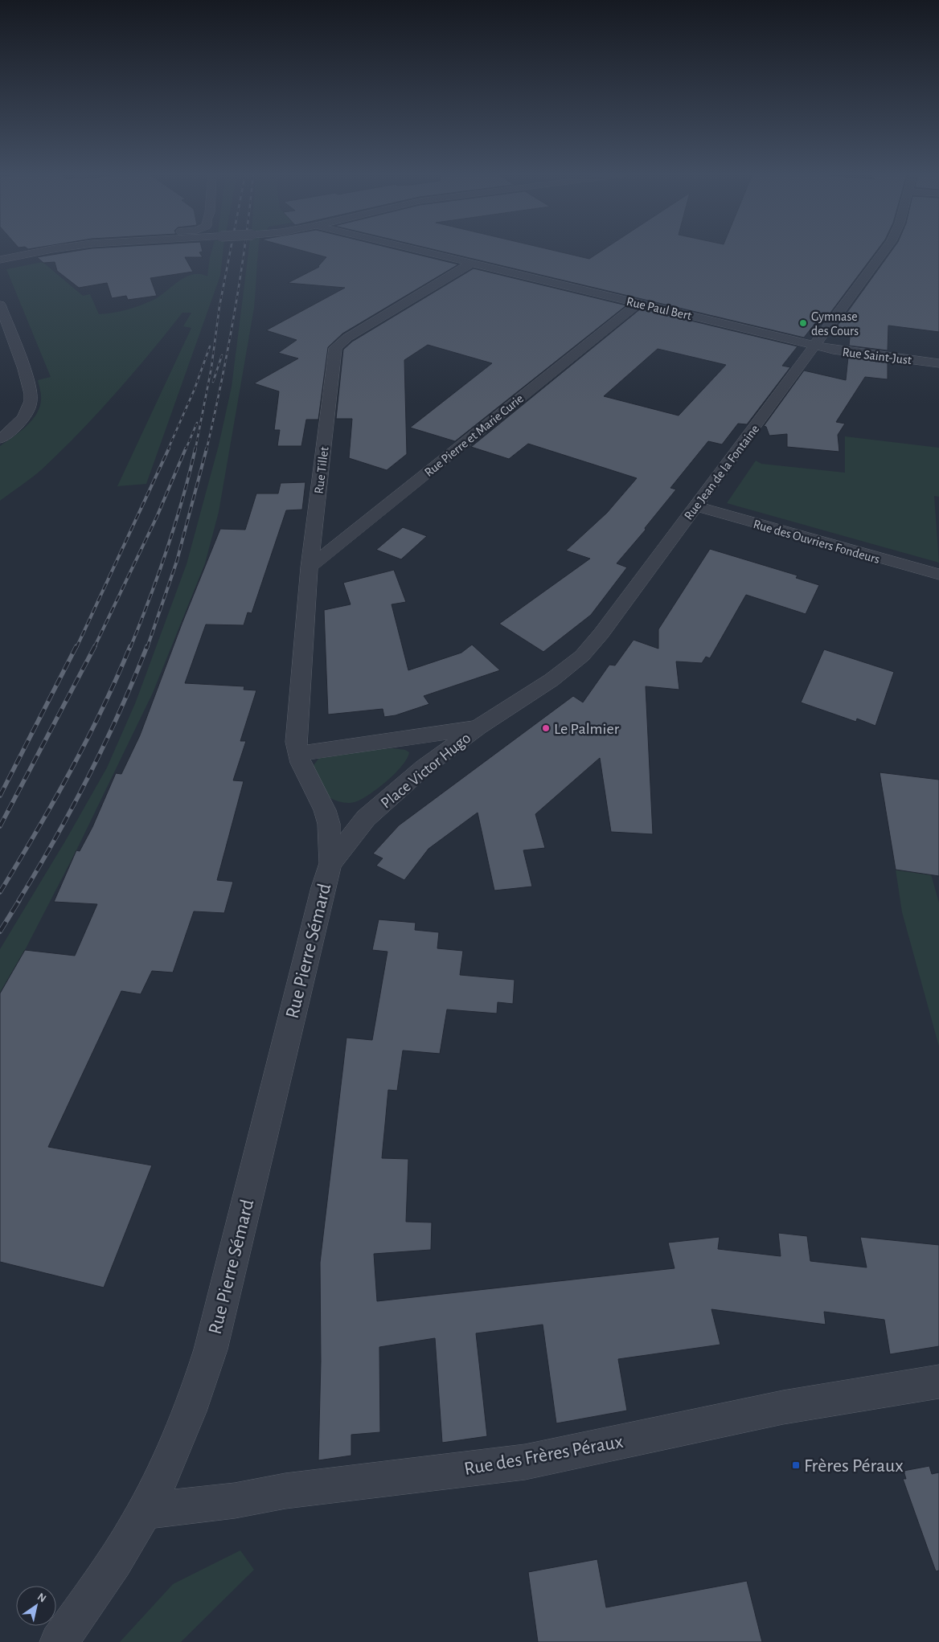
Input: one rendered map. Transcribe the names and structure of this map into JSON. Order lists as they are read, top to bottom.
{
  "streets": {
    "street": [
      "Rue Paul Bert",
      "Rue Saint-Just",
      "Rue Pierre et Marie Curie",
      "Rue Tillet",
      "Rue Jean de la Fontaine",
      "Rue des Ouvriers Fondeurs",
      "Place Victor Hugo",
      "Rue Pierre Sémard",
      "Rue des Frères Péraux"
    ]
  },
  "crossings": [
    ["Rue Paul Bert", "Rue Saint-Just"],
    ["Rue Paul Bert", "Rue Pierre et Marie Curie"],
    ["Rue Paul Bert", "Rue Tillet"],
    ["Rue Paul Bert", "Rue Jean de la Fontaine"],
    ["Rue Saint-Just", "Rue Jean de la Fontaine"],
    ["Rue Pierre et Marie Curie", "Rue Tillet"],
    ["Rue Tillet", "Place Victor Hugo"],
    ["Rue Jean de la Fontaine", "Rue des Ouvriers Fondeurs"],
    ["Rue Jean de la Fontaine", "Place Victor Hugo"],
    ["Place Victor Hugo", "Rue Pierre Sémard"],
    ["Rue Pierre Sémard", "Rue des Frères Péraux"]
  ],
  "places": {
    "other": ["Gymnase des Cours", "Le Palmier"],
    "transit": ["Frères Péraux"]
  },
  "north": "top right"
}
